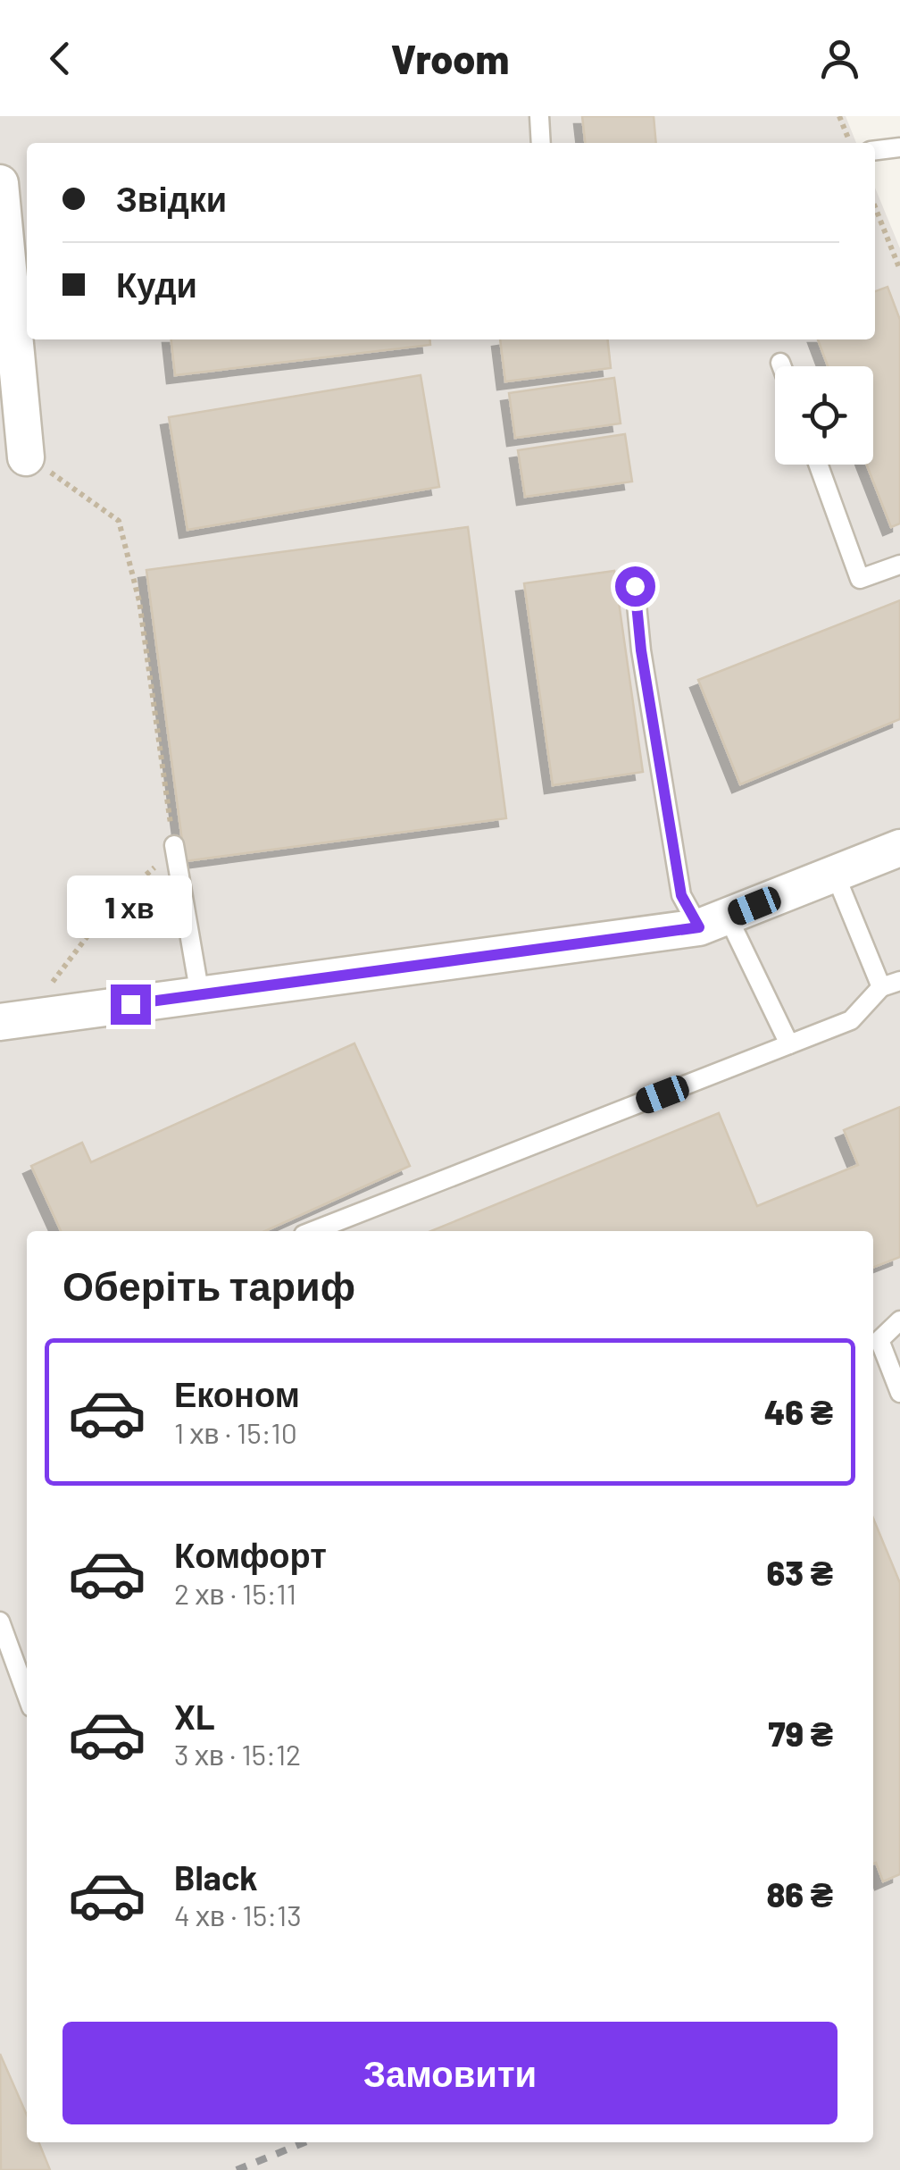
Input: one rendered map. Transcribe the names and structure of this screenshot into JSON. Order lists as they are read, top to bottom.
{
  "page": {
    "header": "Vroom",
    "banner": ["Звідки", "Куди"],
    "bubble": "1 хв",
    "heading": "Оберіть тариф",
    "list": [
      {
        "name": "Економ",
        "note": "1 хв · 15:10",
        "value": "46 ₴"
      },
      {
        "name": "Комфорт",
        "note": "2 хв · 15:11",
        "value": "63 ₴"
      },
      {
        "name": "XL",
        "note": "3 хв · 15:12",
        "value": "79 ₴"
      },
      {
        "name": "Black",
        "note": "4 хв · 15:13",
        "value": "86 ₴"
      }
    ],
    "buttons": "Замовити"
  }
}
